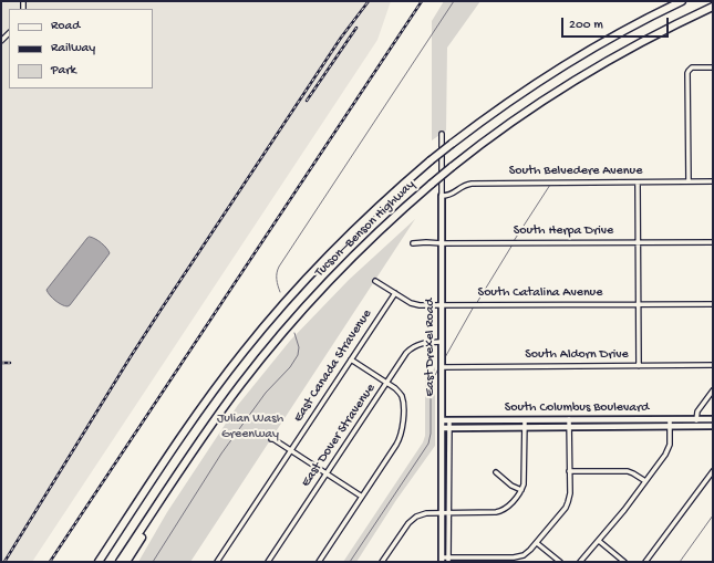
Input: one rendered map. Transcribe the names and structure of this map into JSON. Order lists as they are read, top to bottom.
{
  "streets": {
    "highway": ["Tucson–Benson Highway"],
    "street": [
      "South Belvedere Avenue",
      "South Herpa Drive",
      "South Catalina Avenue",
      "East Drexel Road",
      "South Aldorn Drive",
      "East Canada Stravenue",
      "South Columbus Boulevard",
      "East Dover Stravenue"
    ]
  },
  "crossings": [
    ["South Belvedere Avenue", "East Drexel Road"],
    ["South Herpa Drive", "East Drexel Road"],
    ["South Catalina Avenue", "East Drexel Road"],
    ["South Catalina Avenue", "East Canada Stravenue"],
    ["East Drexel Road", "South Aldorn Drive"],
    ["East Drexel Road", "South Columbus Boulevard"],
    ["East Drexel Road", "East Dover Stravenue"]
  ],
  "parks": ["Julian Wash Greenway"],
  "legend": ["Road", "Railway", "Park"],
  "scale_bar": "200 m"
}
